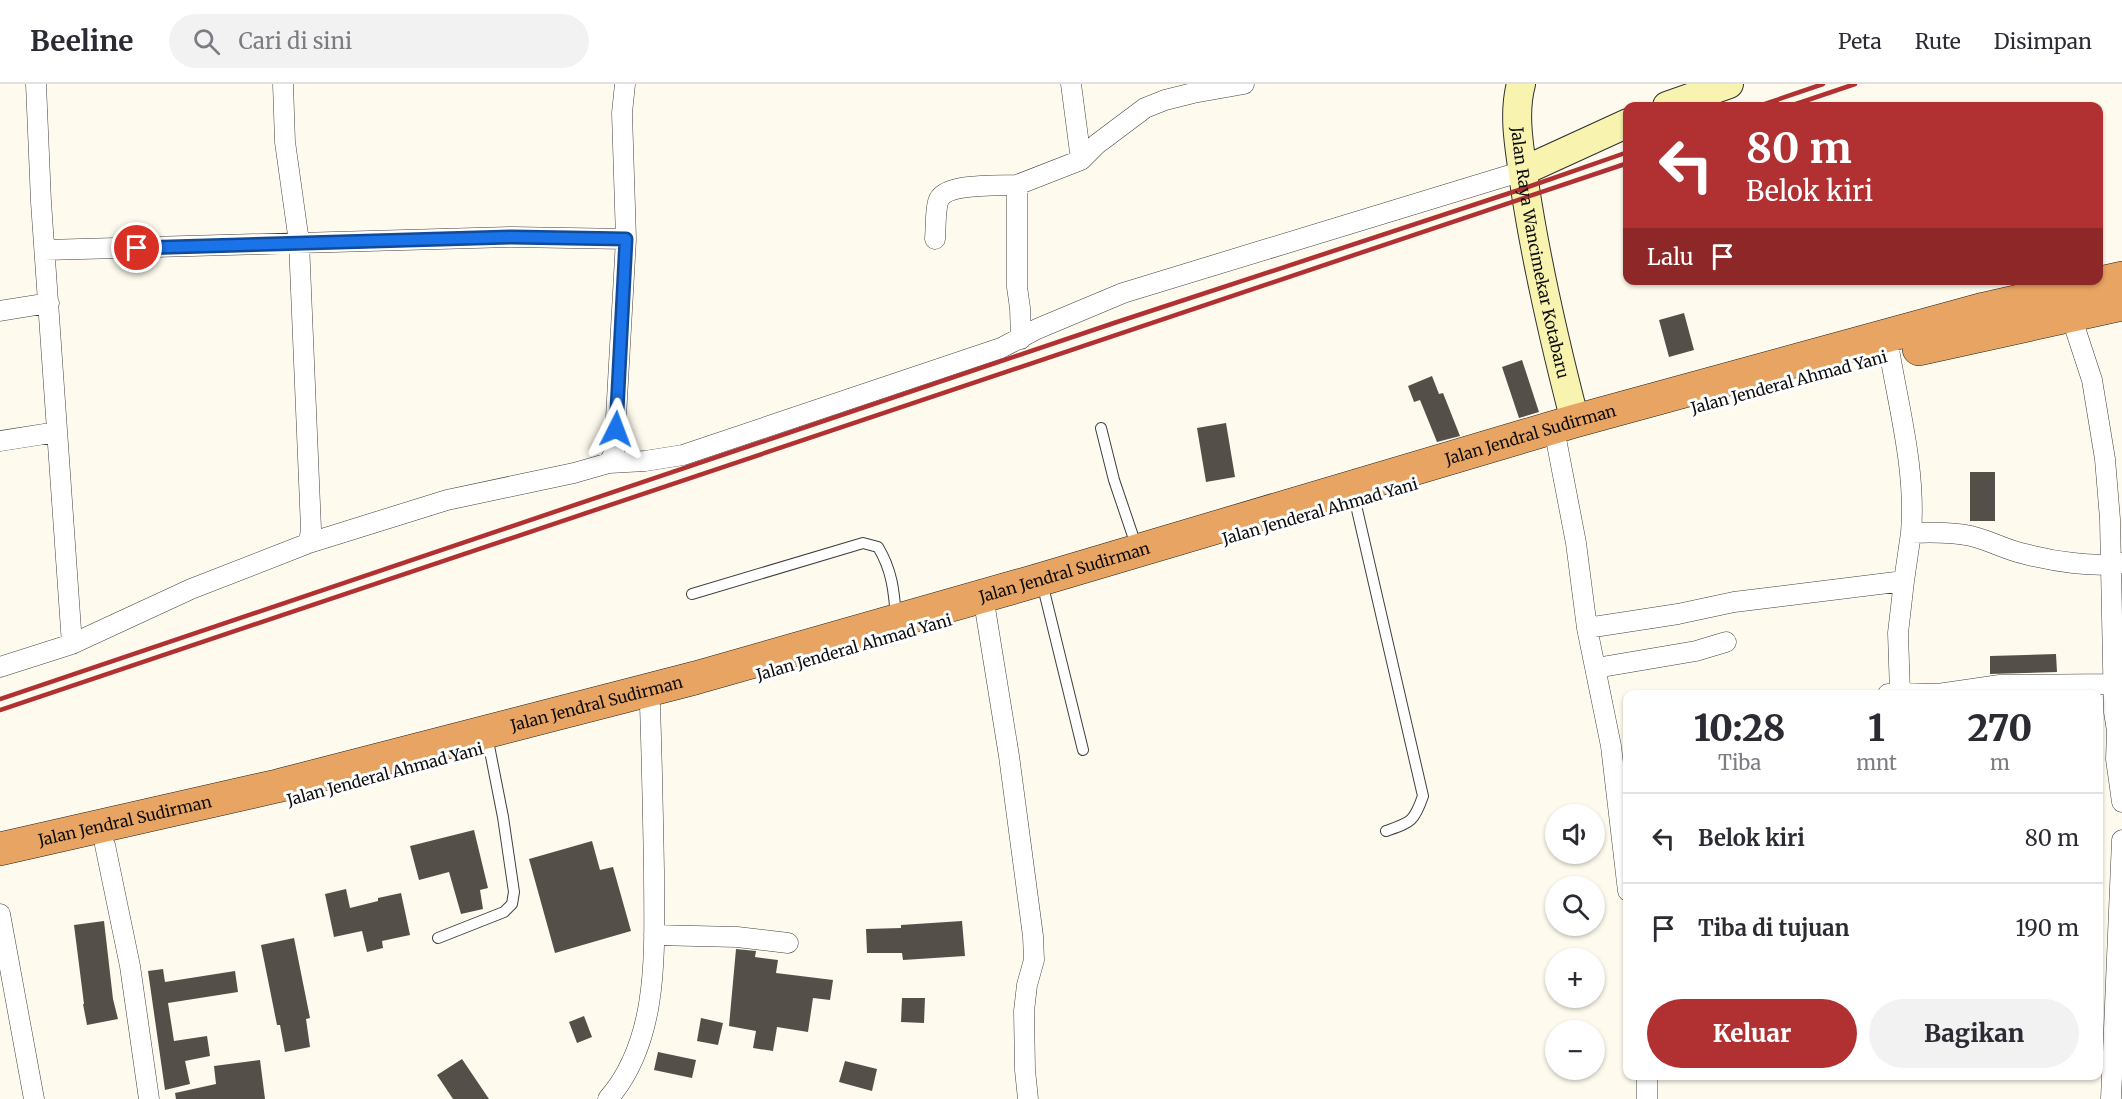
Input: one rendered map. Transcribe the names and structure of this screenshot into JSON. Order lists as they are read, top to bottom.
{
  "streets": {
    "highway": ["Jalan Jenderal Ahmad Yani", "Jalan Jendral Sudirman"],
    "street": ["Jalan Raya Wancimekar Kotabaru"]
  },
  "crossings": [
    ["Jalan Raya Wancimekar Kotabaru", "Jalan Jenderal Ahmad Yani"],
    ["Jalan Raya Wancimekar Kotabaru", "Jalan Jendral Sudirman"],
    ["Jalan Jenderal Ahmad Yani", "Jalan Jendral Sudirman"]
  ],
  "page": {
    "header": "Beeline",
    "search": "Cari di sini",
    "nav": ["Peta", "Rute", "Disimpan"],
    "turn": ["80 m", "Belok kiri"],
    "then": "Lalu",
    "eta": [
      "10:28",
      "Tiba",
      "1",
      "mnt",
      "270",
      "m"
    ],
    "list": [
      {
        "name": "Belok kiri",
        "value": "80 m"
      },
      {
        "name": "Tiba di tujuan",
        "value": "190 m"
      }
    ],
    "map_buttons": ["+", "−"],
    "buttons": ["Keluar", "Bagikan"]
  }
}
